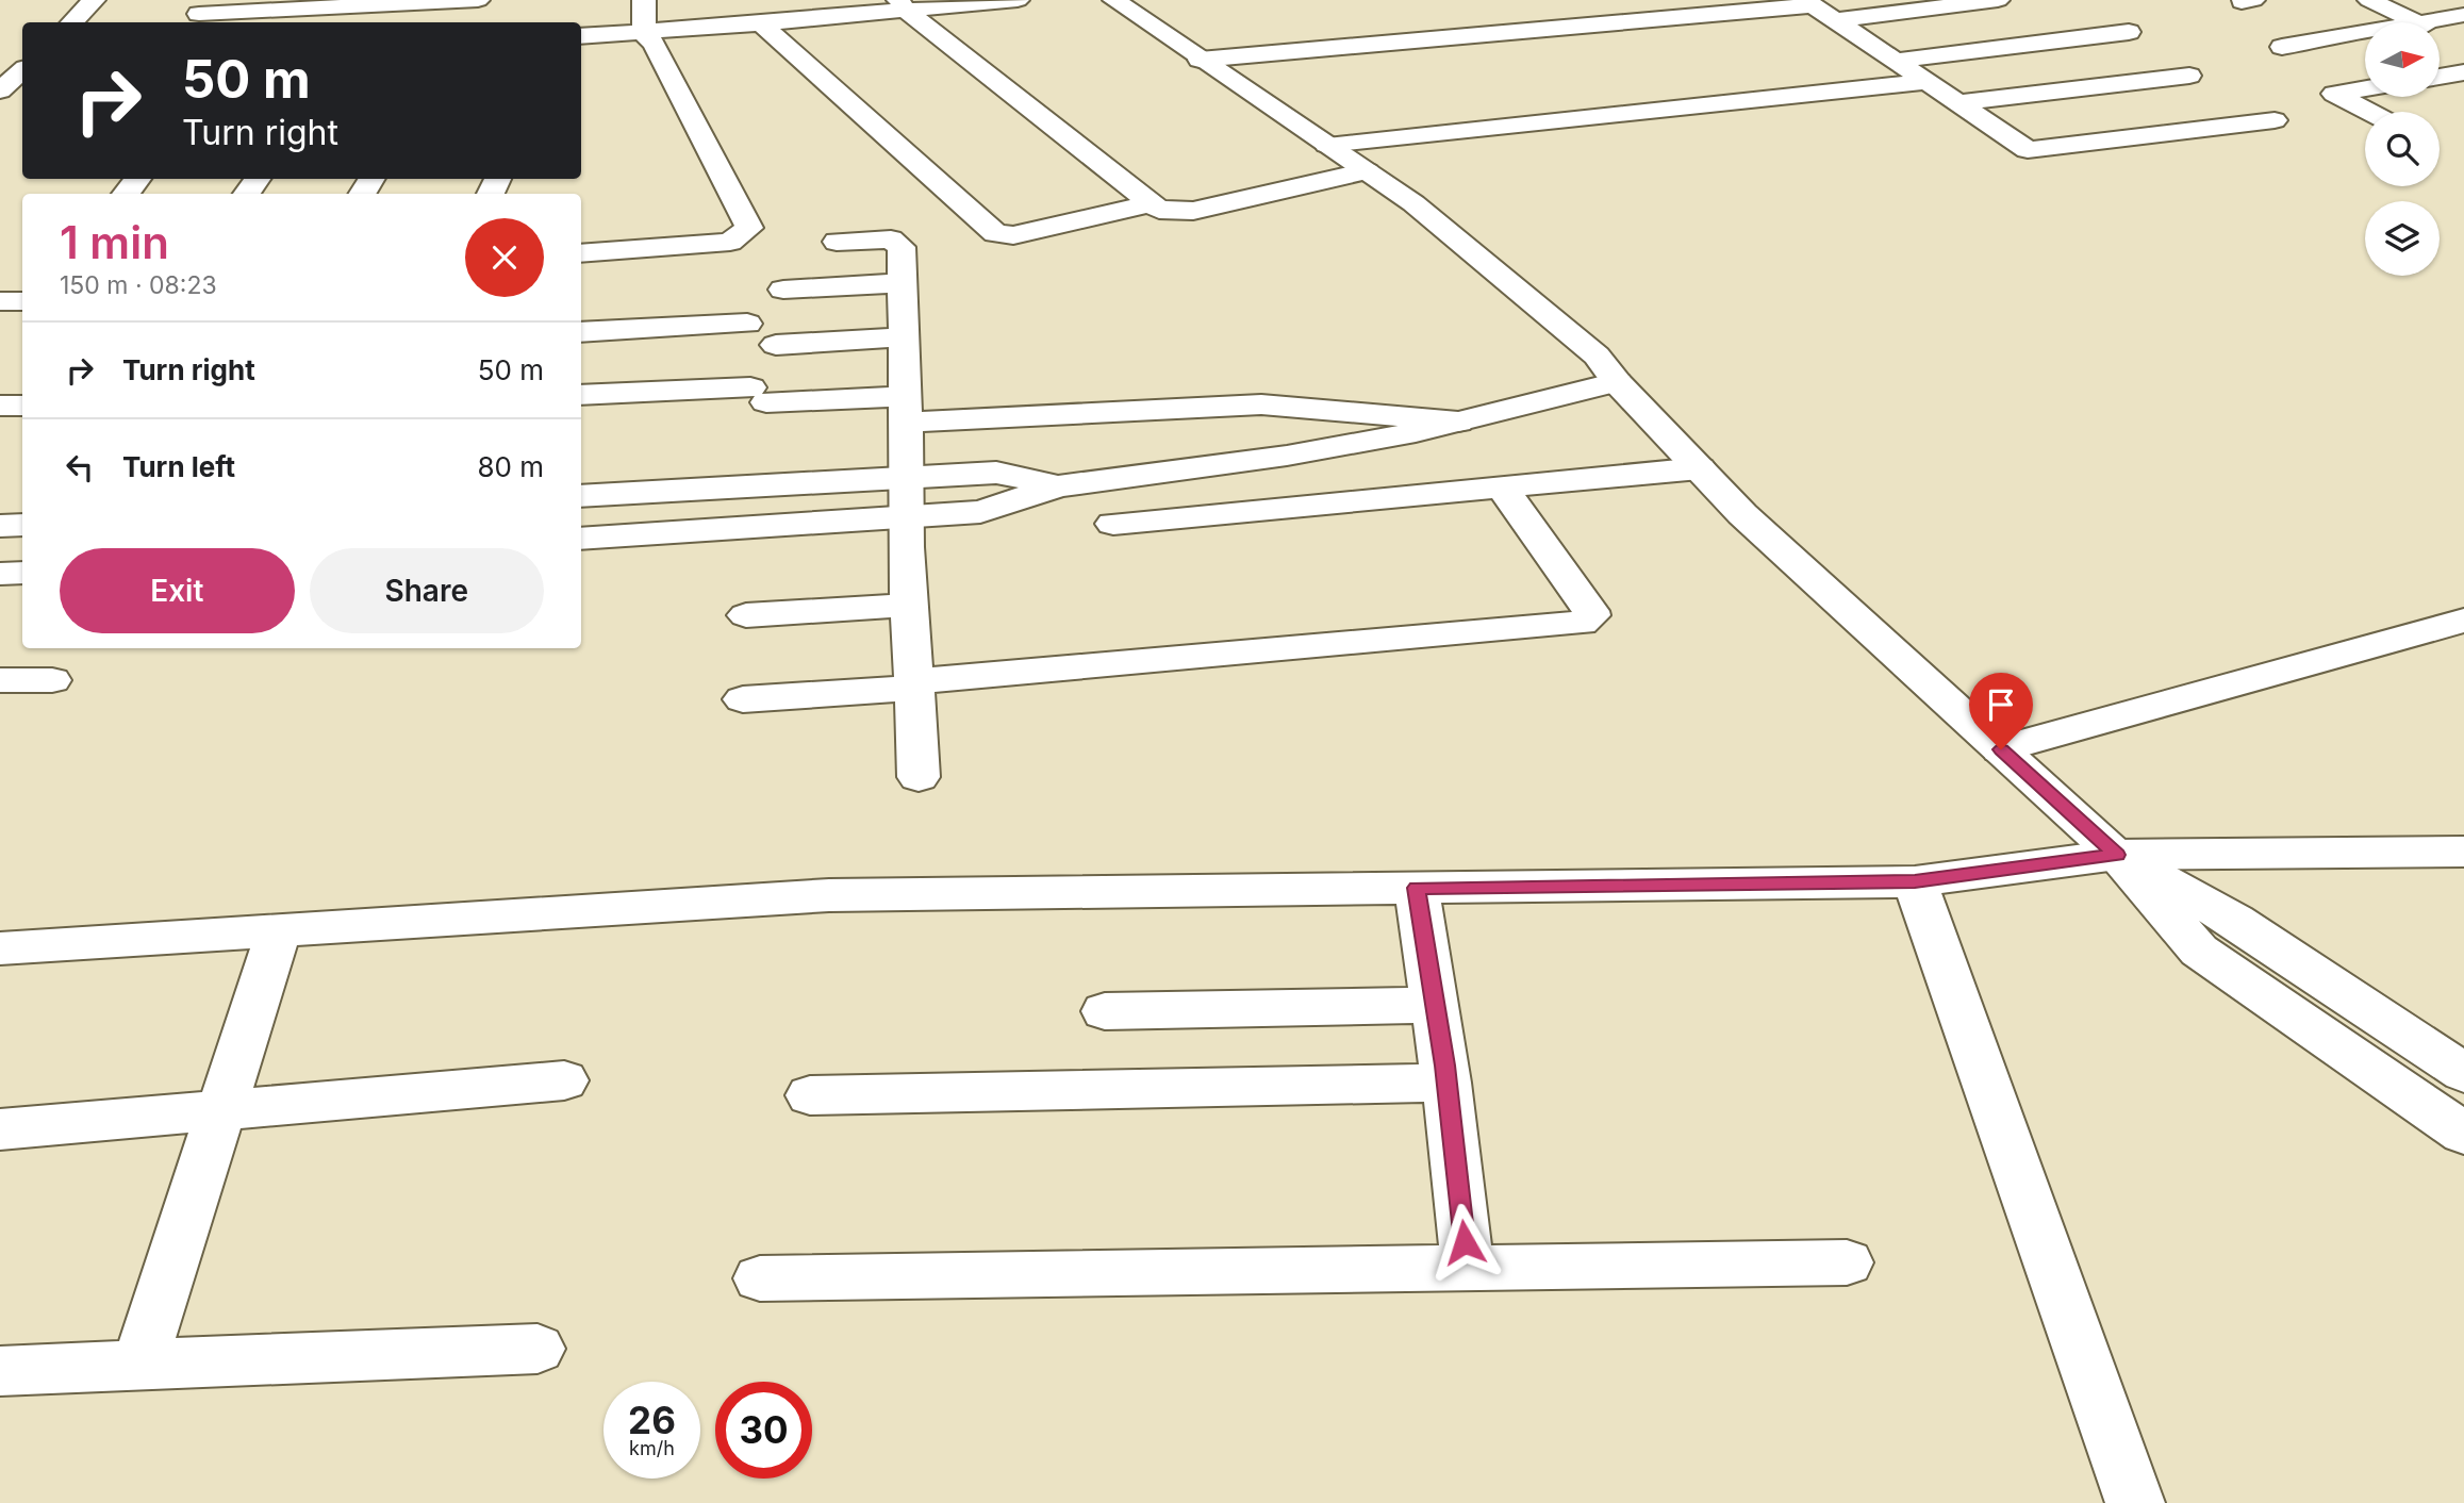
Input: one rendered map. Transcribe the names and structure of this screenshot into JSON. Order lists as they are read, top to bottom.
{
  "north": "right",
  "page": {
    "turn": ["50 m", "Turn right"],
    "heading": ["1 min", "150 m · 08:23"],
    "list": [
      {
        "name": "Turn right",
        "value": "50 m"
      },
      {
        "name": "Turn left",
        "value": "80 m"
      }
    ],
    "buttons": ["Exit", "Share"],
    "speed": "26 km/h",
    "limit": "30"
  }
}
